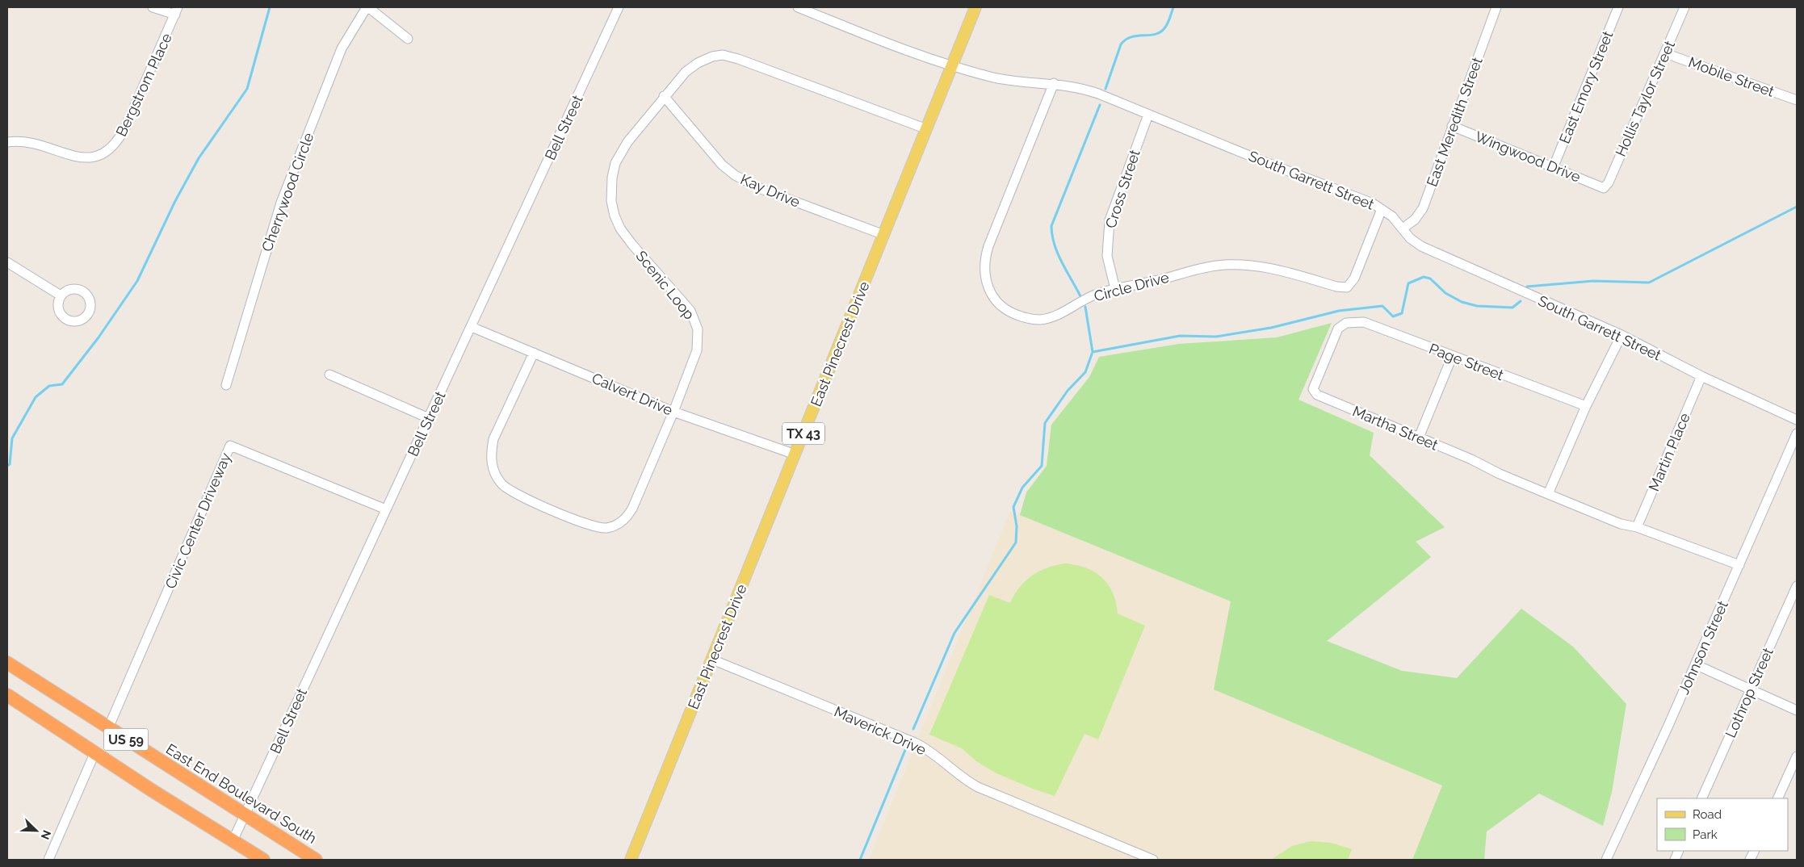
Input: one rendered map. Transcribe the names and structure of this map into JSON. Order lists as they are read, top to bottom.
{
  "streets": {
    "highway": ["US 59", "East End Boulevard South"],
    "main road": ["East Pinecrest Drive", "TX 43"],
    "street": [
      "Mobile Street",
      "Bergstrom Place",
      "East Emory Street",
      "Hollis Taylor Street",
      "East Meredith Street",
      "Bell Street",
      "Wingwood Drive",
      "South Garrett Street",
      "Cross Street",
      "Kay Drive",
      "Cherrywood Circle",
      "Scenic Loop",
      "Circle Drive",
      "Page Street",
      "Calvert Drive",
      "Martha Street",
      "Martin Place",
      "Civic Center Driveway",
      "Johnson Street",
      "Lothrop Street",
      "Maverick Drive"
    ]
  },
  "crossings": [
    ["Mobile Street", "Hollis Taylor Street"],
    ["East Emory Street", "Wingwood Drive"],
    ["Hollis Taylor Street", "Wingwood Drive"],
    ["East Meredith Street", "Wingwood Drive"],
    ["East Meredith Street", "South Garrett Street"],
    ["Bell Street", "Calvert Drive"],
    ["Bell Street", "Civic Center Driveway"],
    ["Bell Street", "US 59"],
    ["Bell Street", "East End Boulevard South"],
    ["South Garrett Street", "Cross Street"],
    ["South Garrett Street", "Circle Drive"],
    ["South Garrett Street", "East Pinecrest Drive"],
    ["South Garrett Street", "Martin Place"],
    ["Cross Street", "Circle Drive"],
    ["Kay Drive", "Scenic Loop"],
    ["Kay Drive", "East Pinecrest Drive"],
    ["Scenic Loop", "East Pinecrest Drive"],
    ["Scenic Loop", "Calvert Drive"],
    ["East Pinecrest Drive", "Calvert Drive"],
    ["East Pinecrest Drive", "Maverick Drive"],
    ["Page Street", "Martha Street"],
    ["Martha Street", "Martin Place"],
    ["Martha Street", "Johnson Street"],
    ["Civic Center Driveway", "East End Boulevard South"]
  ],
  "legend": ["Road", "Park"],
  "north": "bottom right"
}
